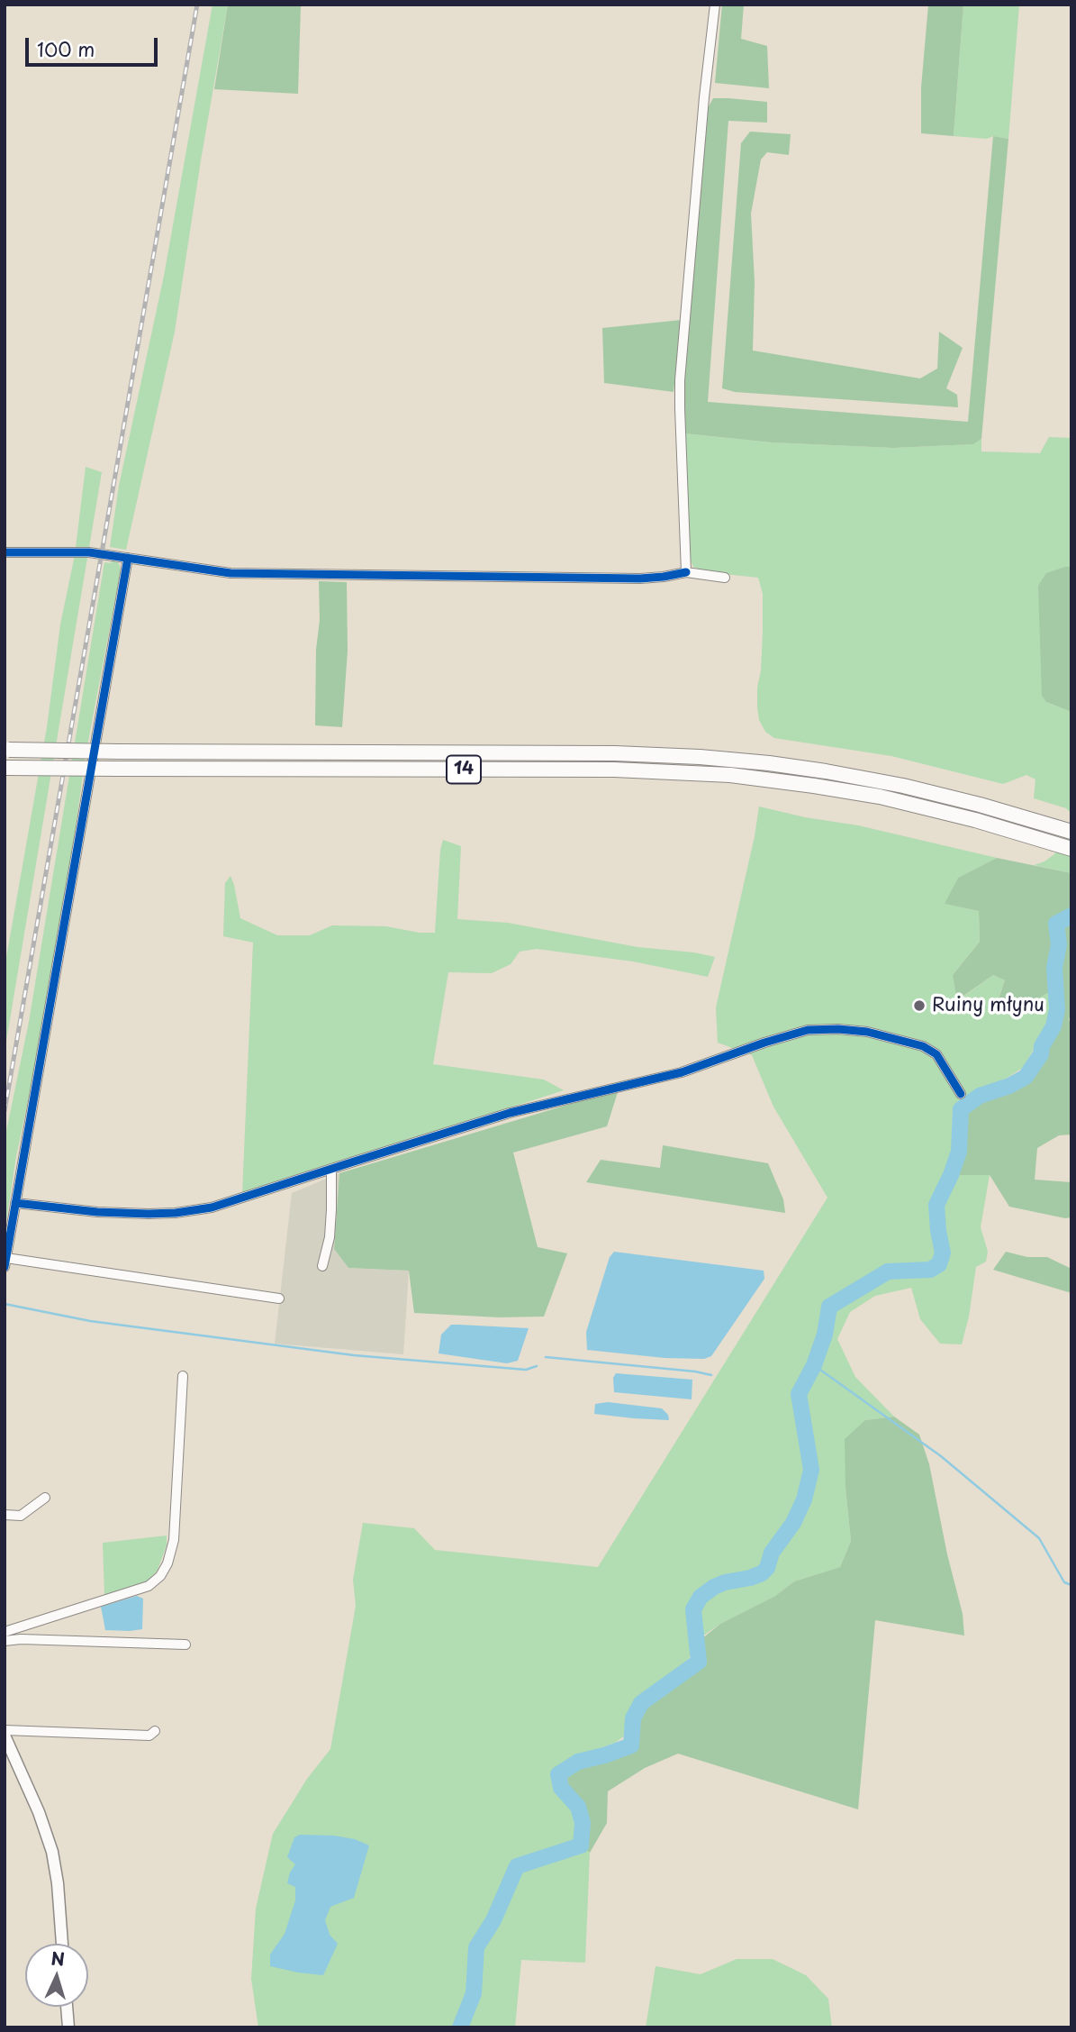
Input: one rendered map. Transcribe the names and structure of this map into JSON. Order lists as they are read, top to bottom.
{
  "streets": {
    "main road": ["14"]
  },
  "places": ["Ruiny młynu"],
  "scale_bar": "100 m",
  "north": "top"
}
